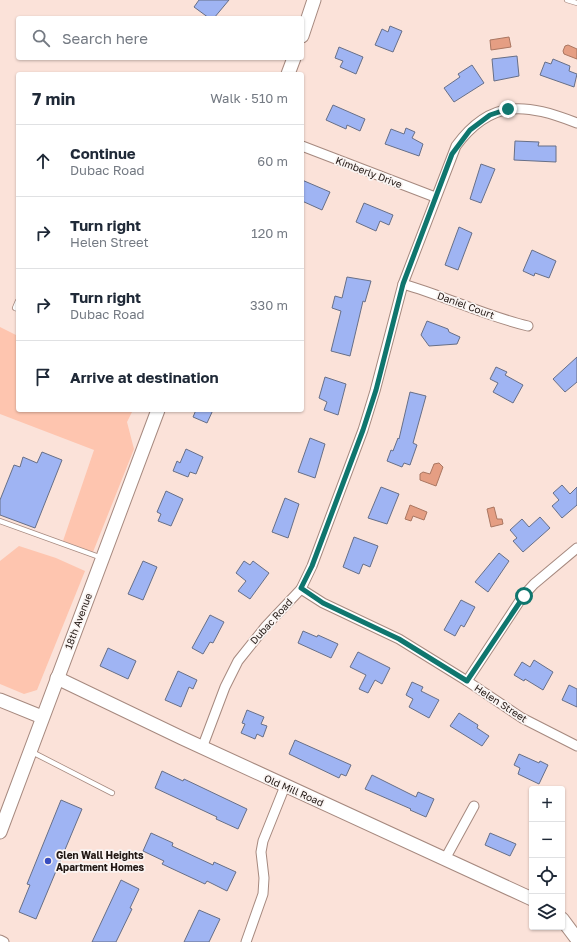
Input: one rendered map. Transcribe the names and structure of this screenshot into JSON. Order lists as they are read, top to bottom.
{
  "streets": {
    "street": [
      "Kimberly Drive",
      "Daniel Court",
      "18th Avenue",
      "Dubac Road",
      "Helen Street",
      "Old Mill Road"
    ]
  },
  "crossings": [
    ["Kimberly Drive", "Dubac Road"],
    ["Daniel Court", "Dubac Road"],
    ["18th Avenue", "Old Mill Road"],
    ["Dubac Road", "Helen Street"],
    ["Dubac Road", "Old Mill Road"]
  ],
  "places": ["Glen Wall Heights Apartment Homes"],
  "page": {
    "search": "Search here",
    "heading": ["7 min", "Walk · 510 m"],
    "list": [
      ["Continue", "Dubac Road", "60 m"],
      ["Turn right", "Helen Street", "120 m"],
      ["Turn right", "Dubac Road", "330 m"],
      "Arrive at destination"
    ],
    "map_buttons": ["+", "−"]
  }
}
